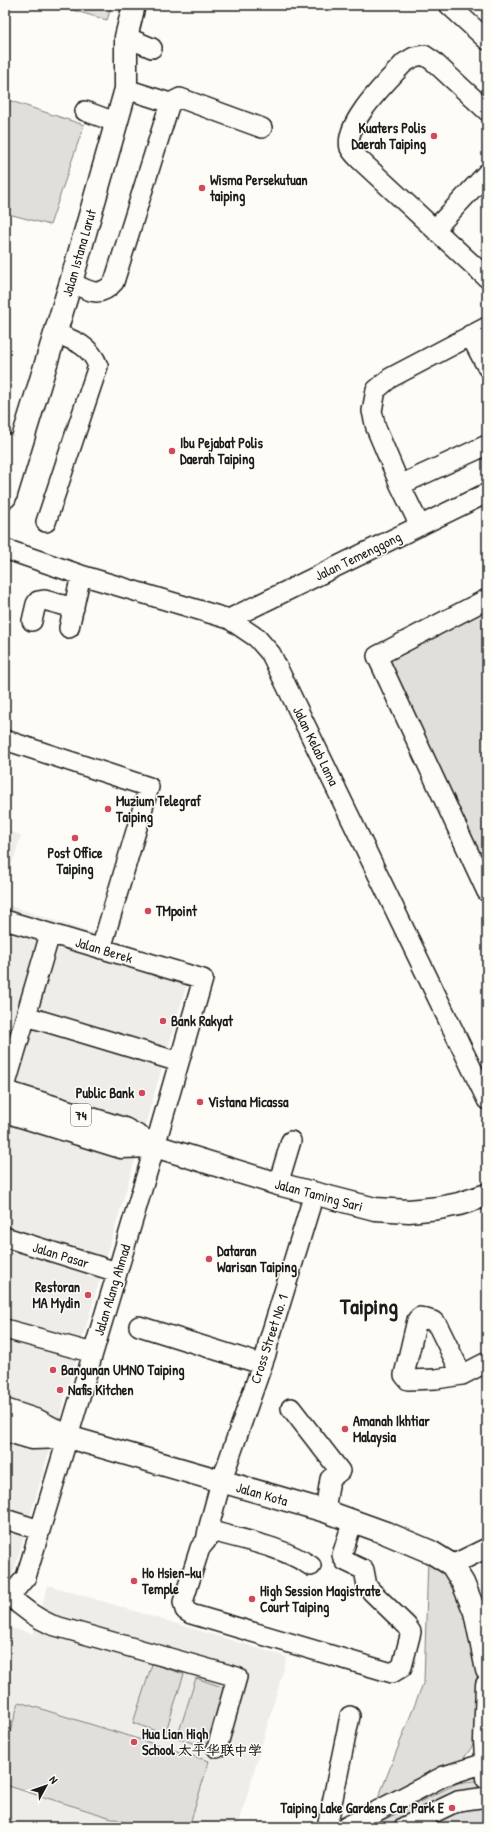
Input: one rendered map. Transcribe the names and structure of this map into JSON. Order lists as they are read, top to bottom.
{
  "streets": {
    "main road": [
      "Jalan Istana Larut",
      "74",
      "Jalan Taming Sari",
      "Jalan Kota"
    ],
    "street": [
      "Jalan Temenggong",
      "Jalan Kelab Lama",
      "Jalan Berek",
      "Jalan Pasar",
      "Jalan Alang Ahmad",
      "Cross Street No. 1"
    ]
  },
  "crossings": [
    ["Jalan Temenggong", "Jalan Kelab Lama"],
    ["Jalan Berek", "Jalan Alang Ahmad"],
    ["Jalan Taming Sari", "Jalan Alang Ahmad"],
    ["Jalan Taming Sari", "Cross Street No. 1"],
    ["Jalan Pasar", "Jalan Alang Ahmad"],
    ["Jalan Alang Ahmad", "Jalan Kota"],
    ["Cross Street No. 1", "Jalan Kota"]
  ],
  "districts": ["Taiping"],
  "places": [
    "Kuaters Polis Daerah Taiping",
    "Wisma Persekutuan taiping",
    "Ibu Pejabat Polis Daerah Taiping",
    "Muzium Telegraf Taiping",
    "Post Office Taiping",
    "TMpoint",
    "Bank Rakyat",
    "Public Bank",
    "Vistana Micassa",
    "Dataran Warisan Taiping",
    "Restoran MA Mydin",
    "Bangunan UMNO Taiping",
    "Nafis Kitchen",
    "Amanah Ikhtiar Malaysia",
    "Ho Hsien-ku Temple",
    "High Session Magistrate Court Taiping",
    "Hua Lian High School 太平华联中学",
    "Taiping Lake Gardens Car Park E"
  ],
  "north": "top right"
}
